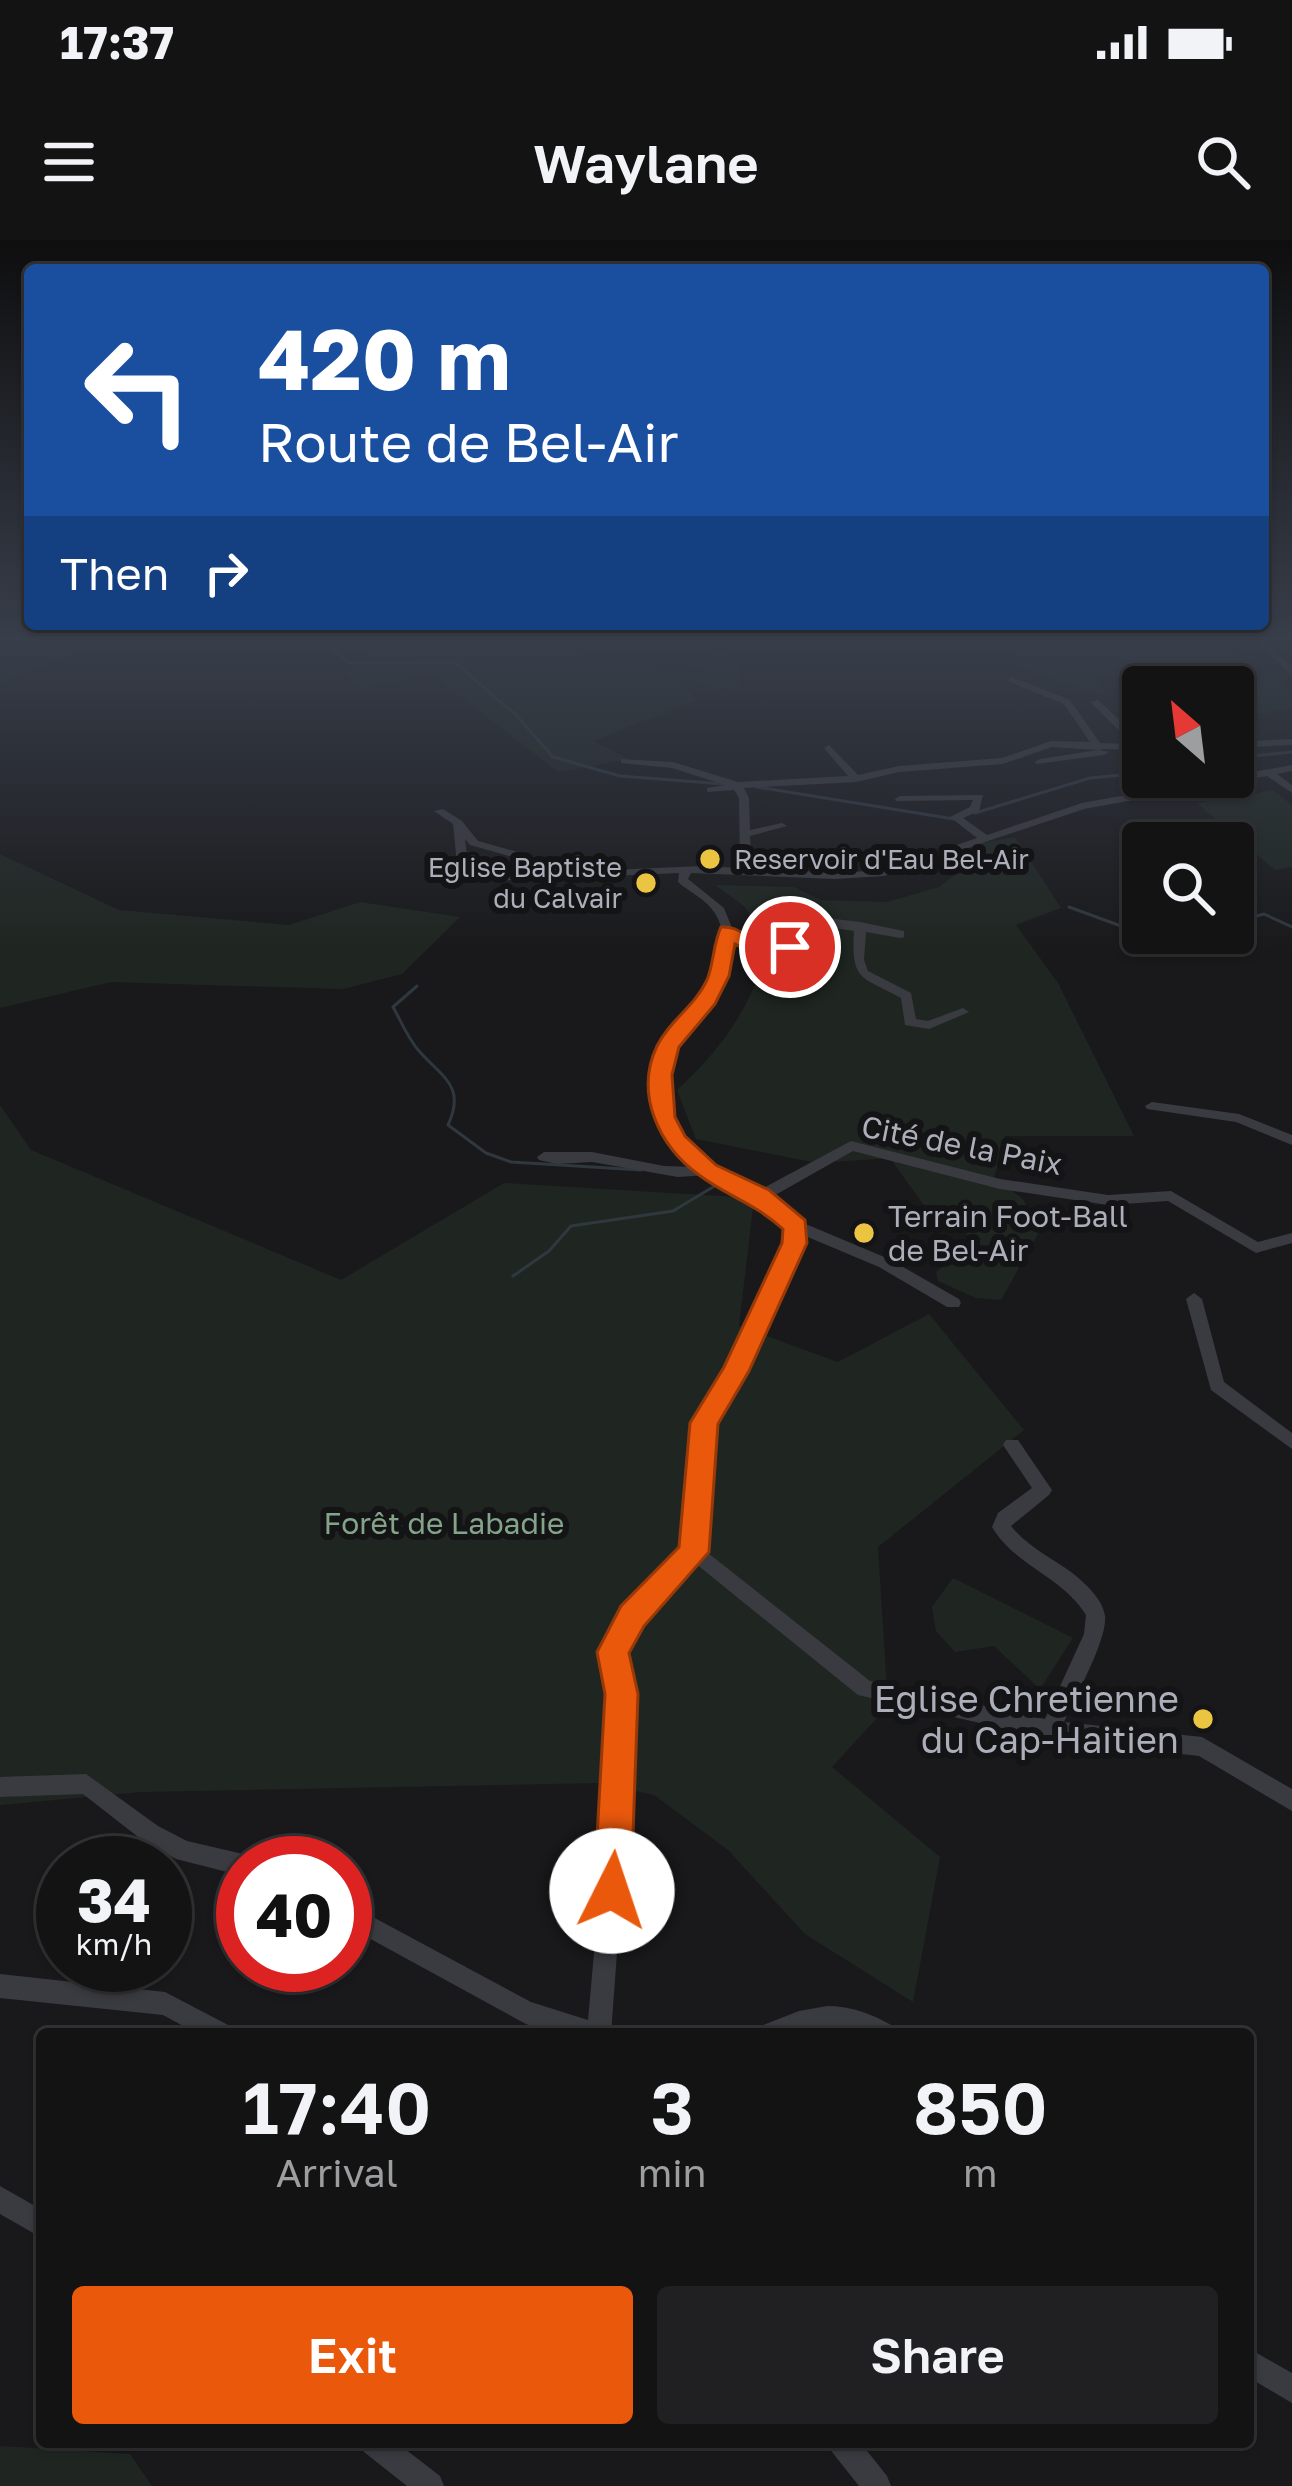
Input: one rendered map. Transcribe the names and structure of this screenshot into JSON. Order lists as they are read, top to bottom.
{
  "streets": {
    "street": ["Cité de la Paix"]
  },
  "parks": ["Forêt de Labadie"],
  "places": [
    "Reservoir d'Eau Bel-Air",
    "Eglise Baptiste du Calvair",
    "Terrain Foot-Ball de Bel-Air",
    "Eglise Chretienne du Cap-Haitien"
  ],
  "north": "top left",
  "page": {
    "status": "17:37",
    "header": "Waylane",
    "turn": ["420 m", "Route de Bel-Air"],
    "then": "Then",
    "speed": "34 km/h",
    "limit": "40",
    "eta": [
      "17:40",
      "Arrival",
      "3",
      "min",
      "850",
      "m"
    ],
    "buttons": ["Exit", "Share"]
  }
}
